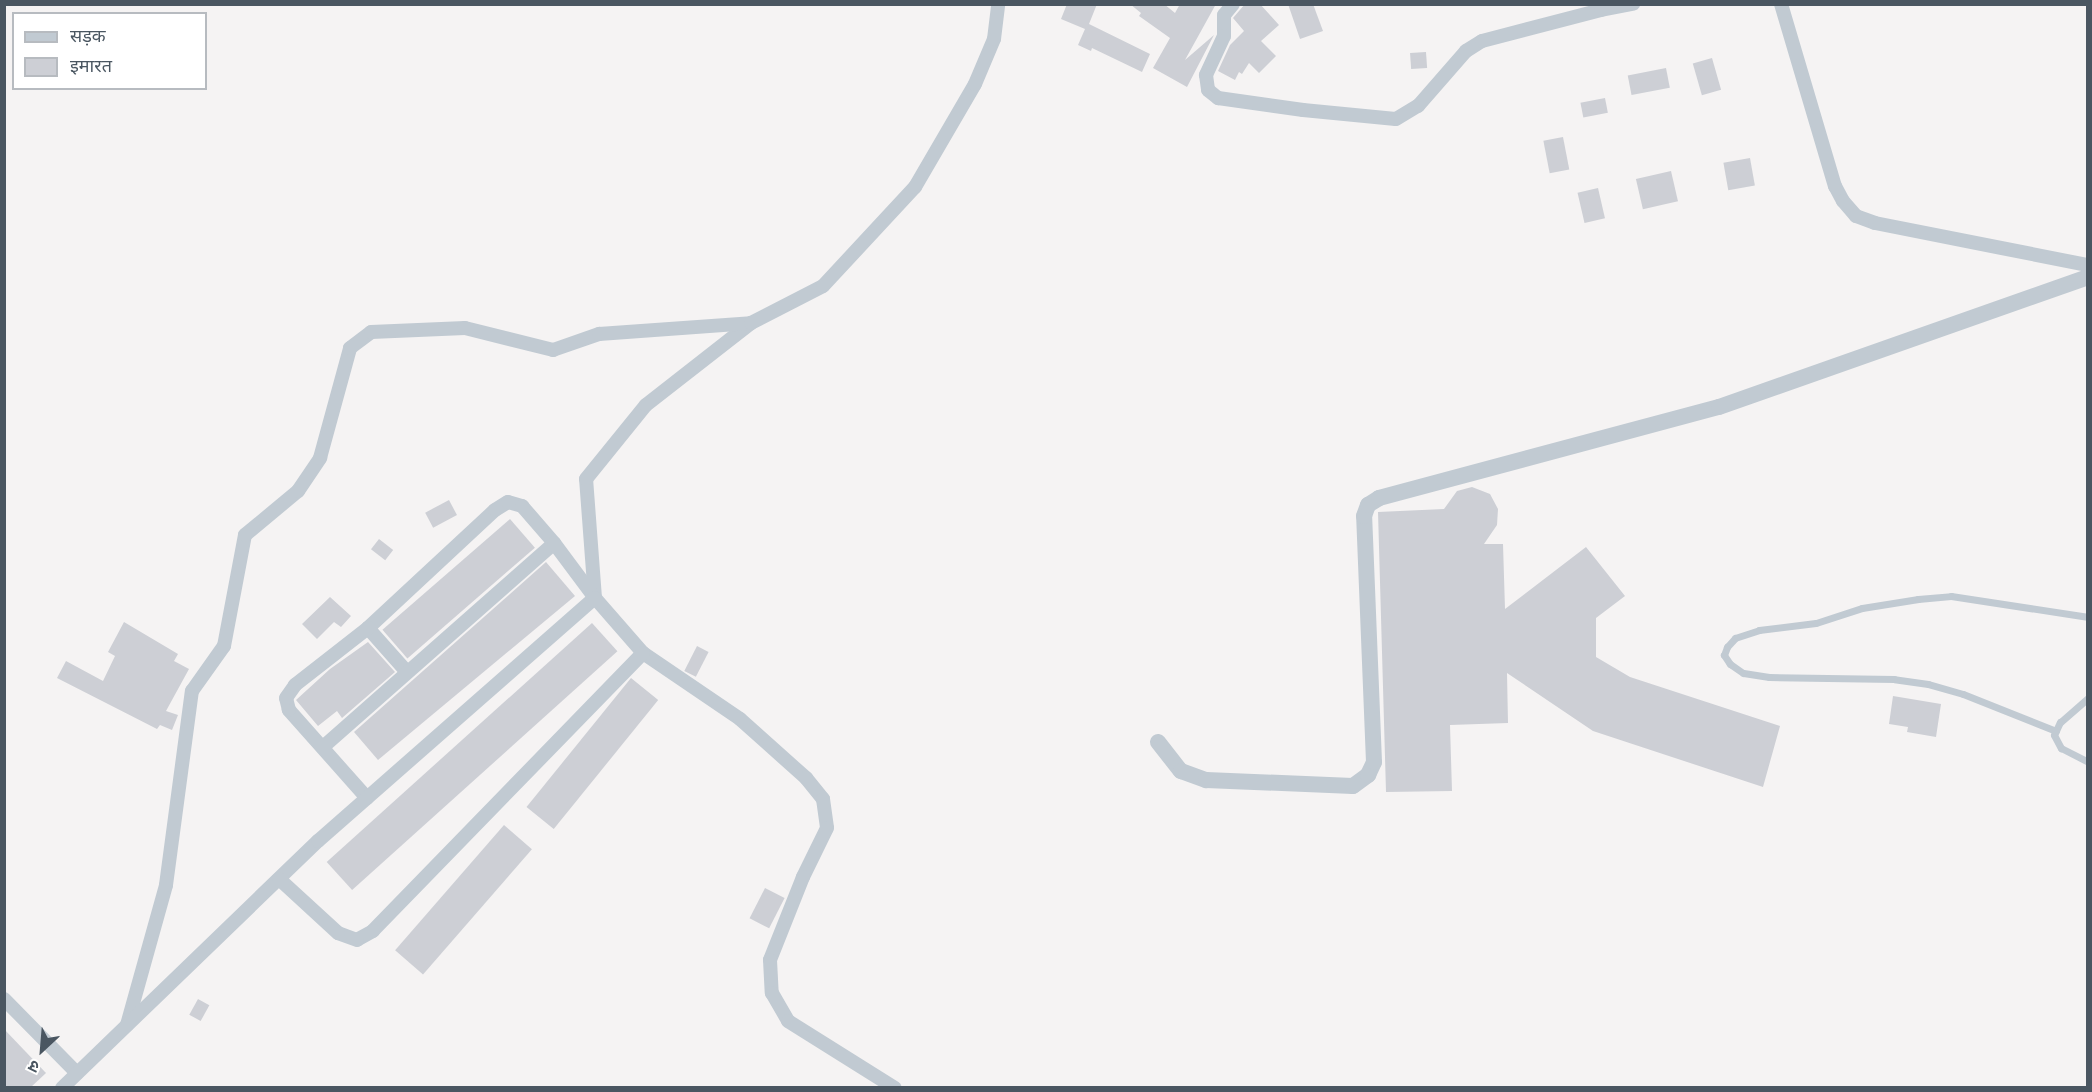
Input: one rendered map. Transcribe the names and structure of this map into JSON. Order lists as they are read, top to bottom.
{
  "legend": ["सड़क", "इमारत"],
  "north": "bottom left"
}
